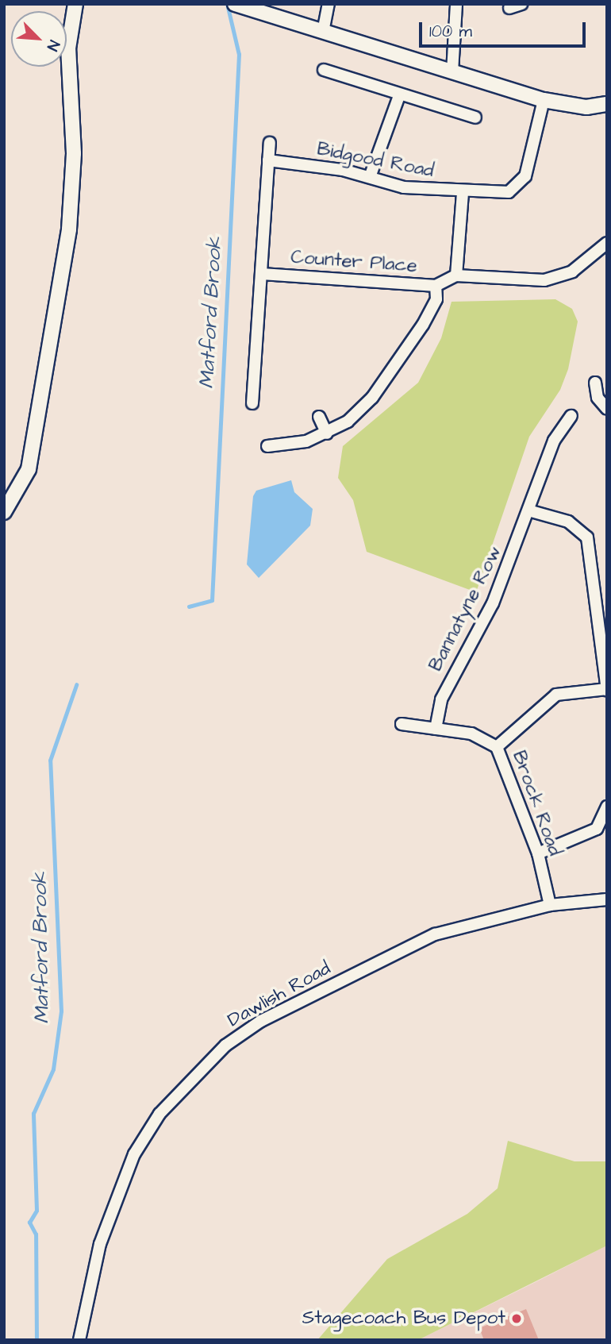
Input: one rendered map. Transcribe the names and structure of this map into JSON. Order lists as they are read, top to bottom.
{
  "streets": {
    "street": [
      "Bidgood Road",
      "Counter Place",
      "Bannatyne Row",
      "Brock Road",
      "Dawlish Road"
    ]
  },
  "crossings": [
    ["Bannatyne Row", "Brock Road"],
    ["Brock Road", "Dawlish Road"]
  ],
  "water": ["Matford Brook"],
  "places": ["Stagecoach Bus Depot"],
  "scale_bar": "100 m",
  "north": "bottom right"
}
